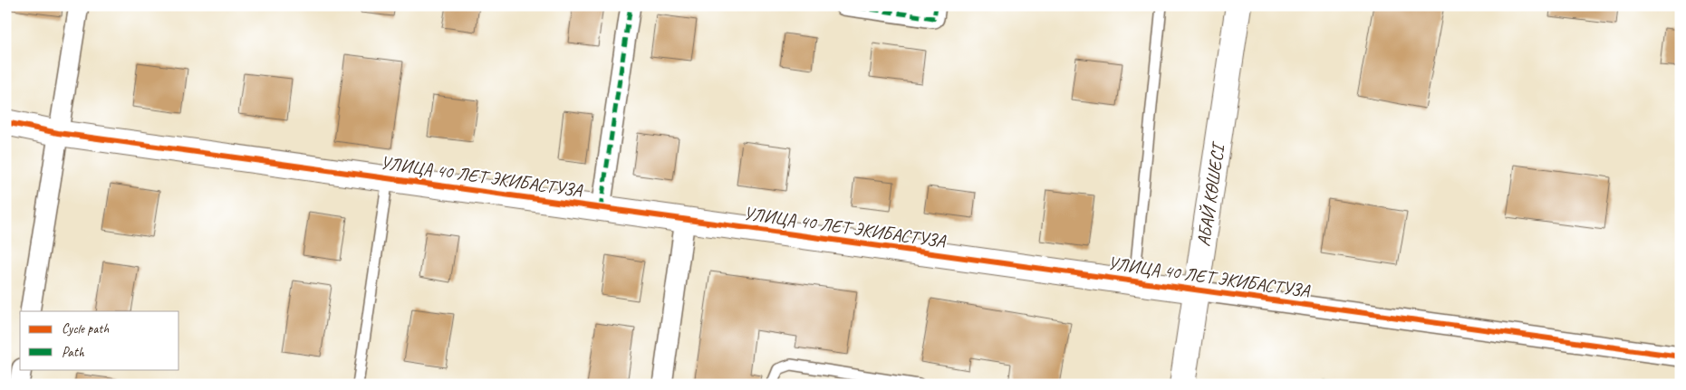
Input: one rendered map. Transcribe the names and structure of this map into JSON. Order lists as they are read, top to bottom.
{
  "streets": {
    "street": ["УЛИЦА 40 ЛЕТ ЭКИБАСТУЗА", "АБАЙ КӨШЕСІ"]
  },
  "crossings": [
    ["УЛИЦА 40 ЛЕТ ЭКИБАСТУЗА", "АБАЙ КӨШЕСІ"]
  ],
  "legend": ["Cycle path", "Path"]
}
